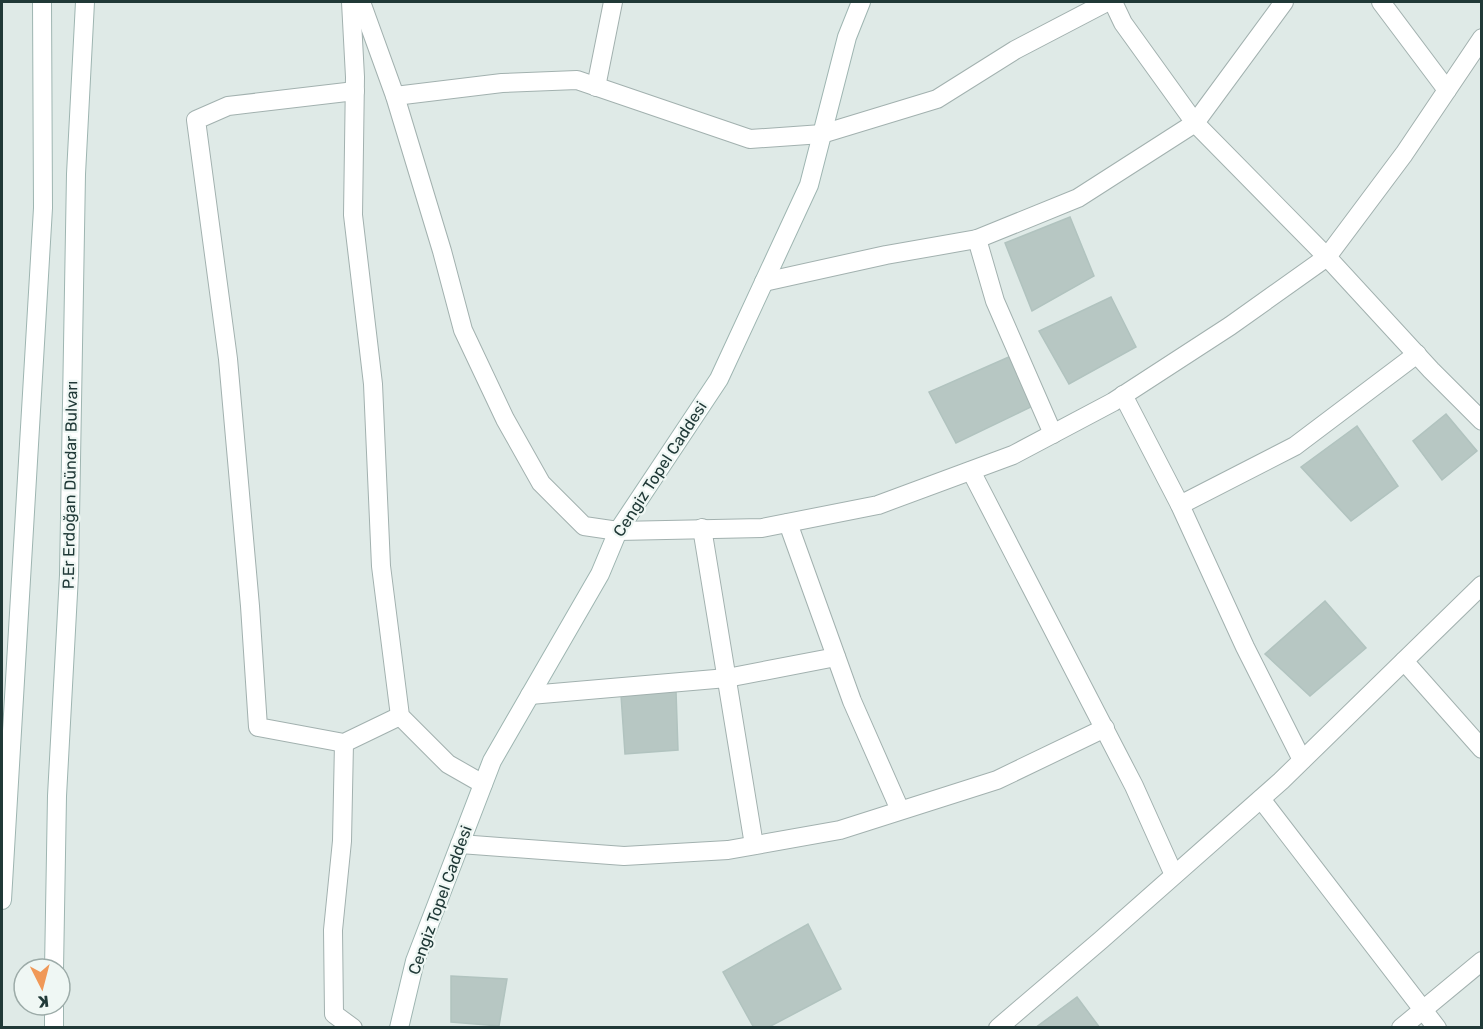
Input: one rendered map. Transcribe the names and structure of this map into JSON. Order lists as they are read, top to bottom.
{
  "streets": {
    "street": ["Cengiz Topel Caddesi", "P.Er Erdoğan Dündar Bulvarı"]
  },
  "north": "bottom"
}
